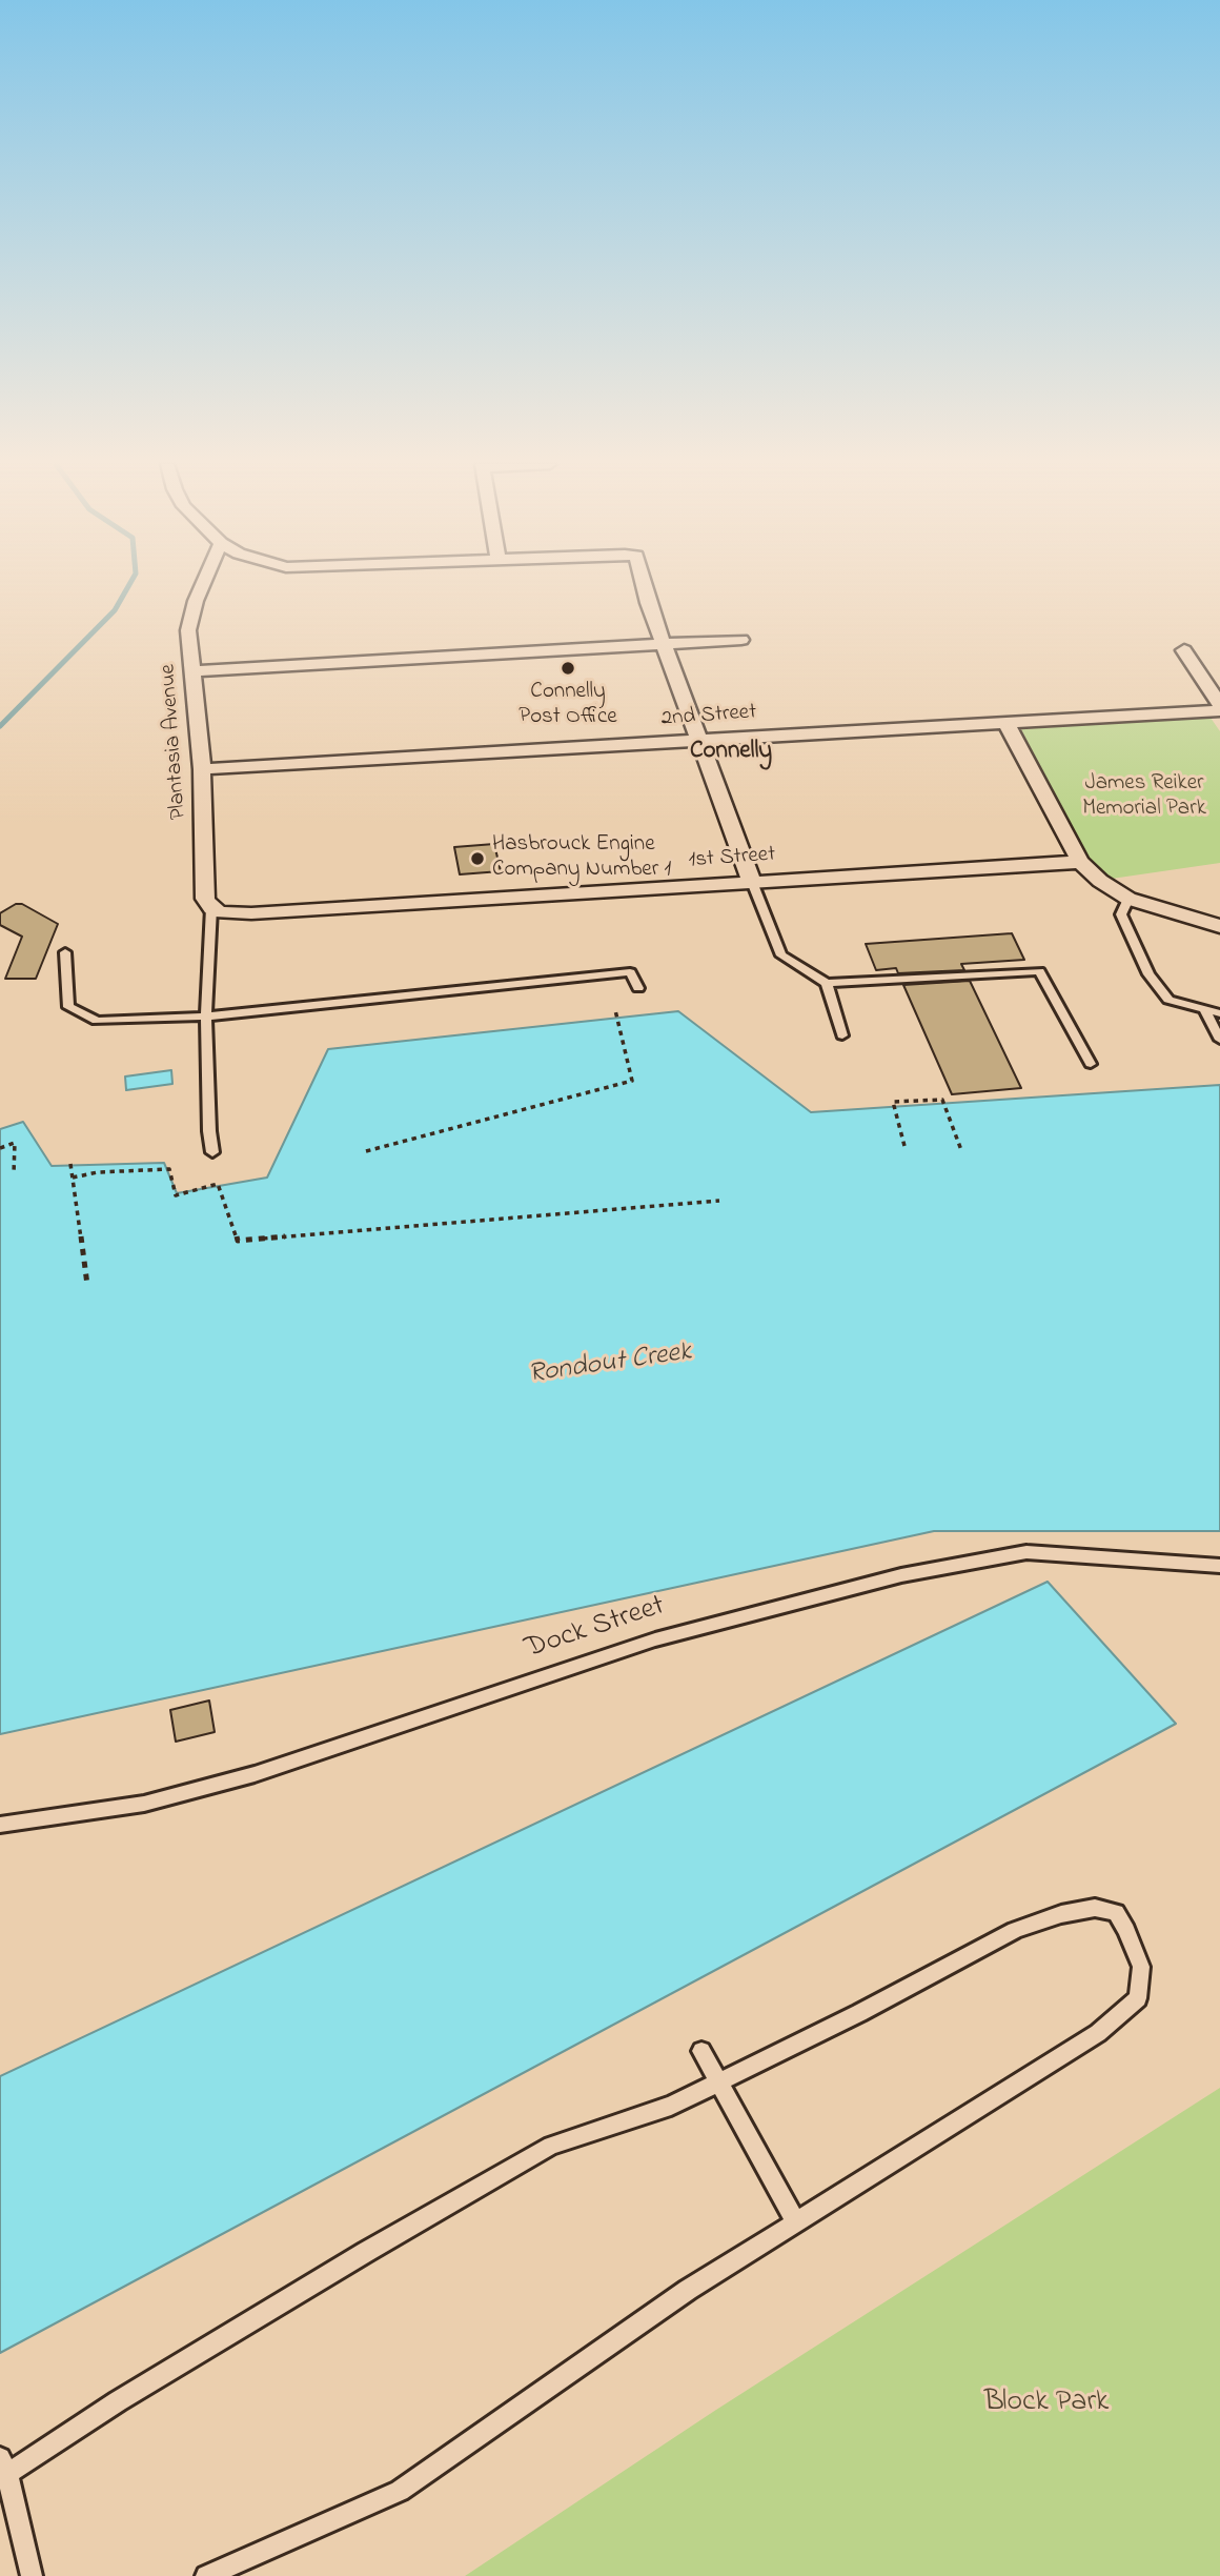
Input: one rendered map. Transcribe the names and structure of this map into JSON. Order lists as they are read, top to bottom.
{
  "streets": {
    "street": ["2nd Street", "Plantasia Avenue", "1st Street"],
    "lane": ["Dock Street"]
  },
  "crossings": [
    ["2nd Street", "Plantasia Avenue"],
    ["Plantasia Avenue", "1st Street"]
  ],
  "districts": ["Connelly"],
  "water": ["Rondout Creek"],
  "parks": ["James Reiker Memorial Park", "Block Park"],
  "places": ["Connelly Post Office", "Hasbrouck Engine Company Number 1"]
}
